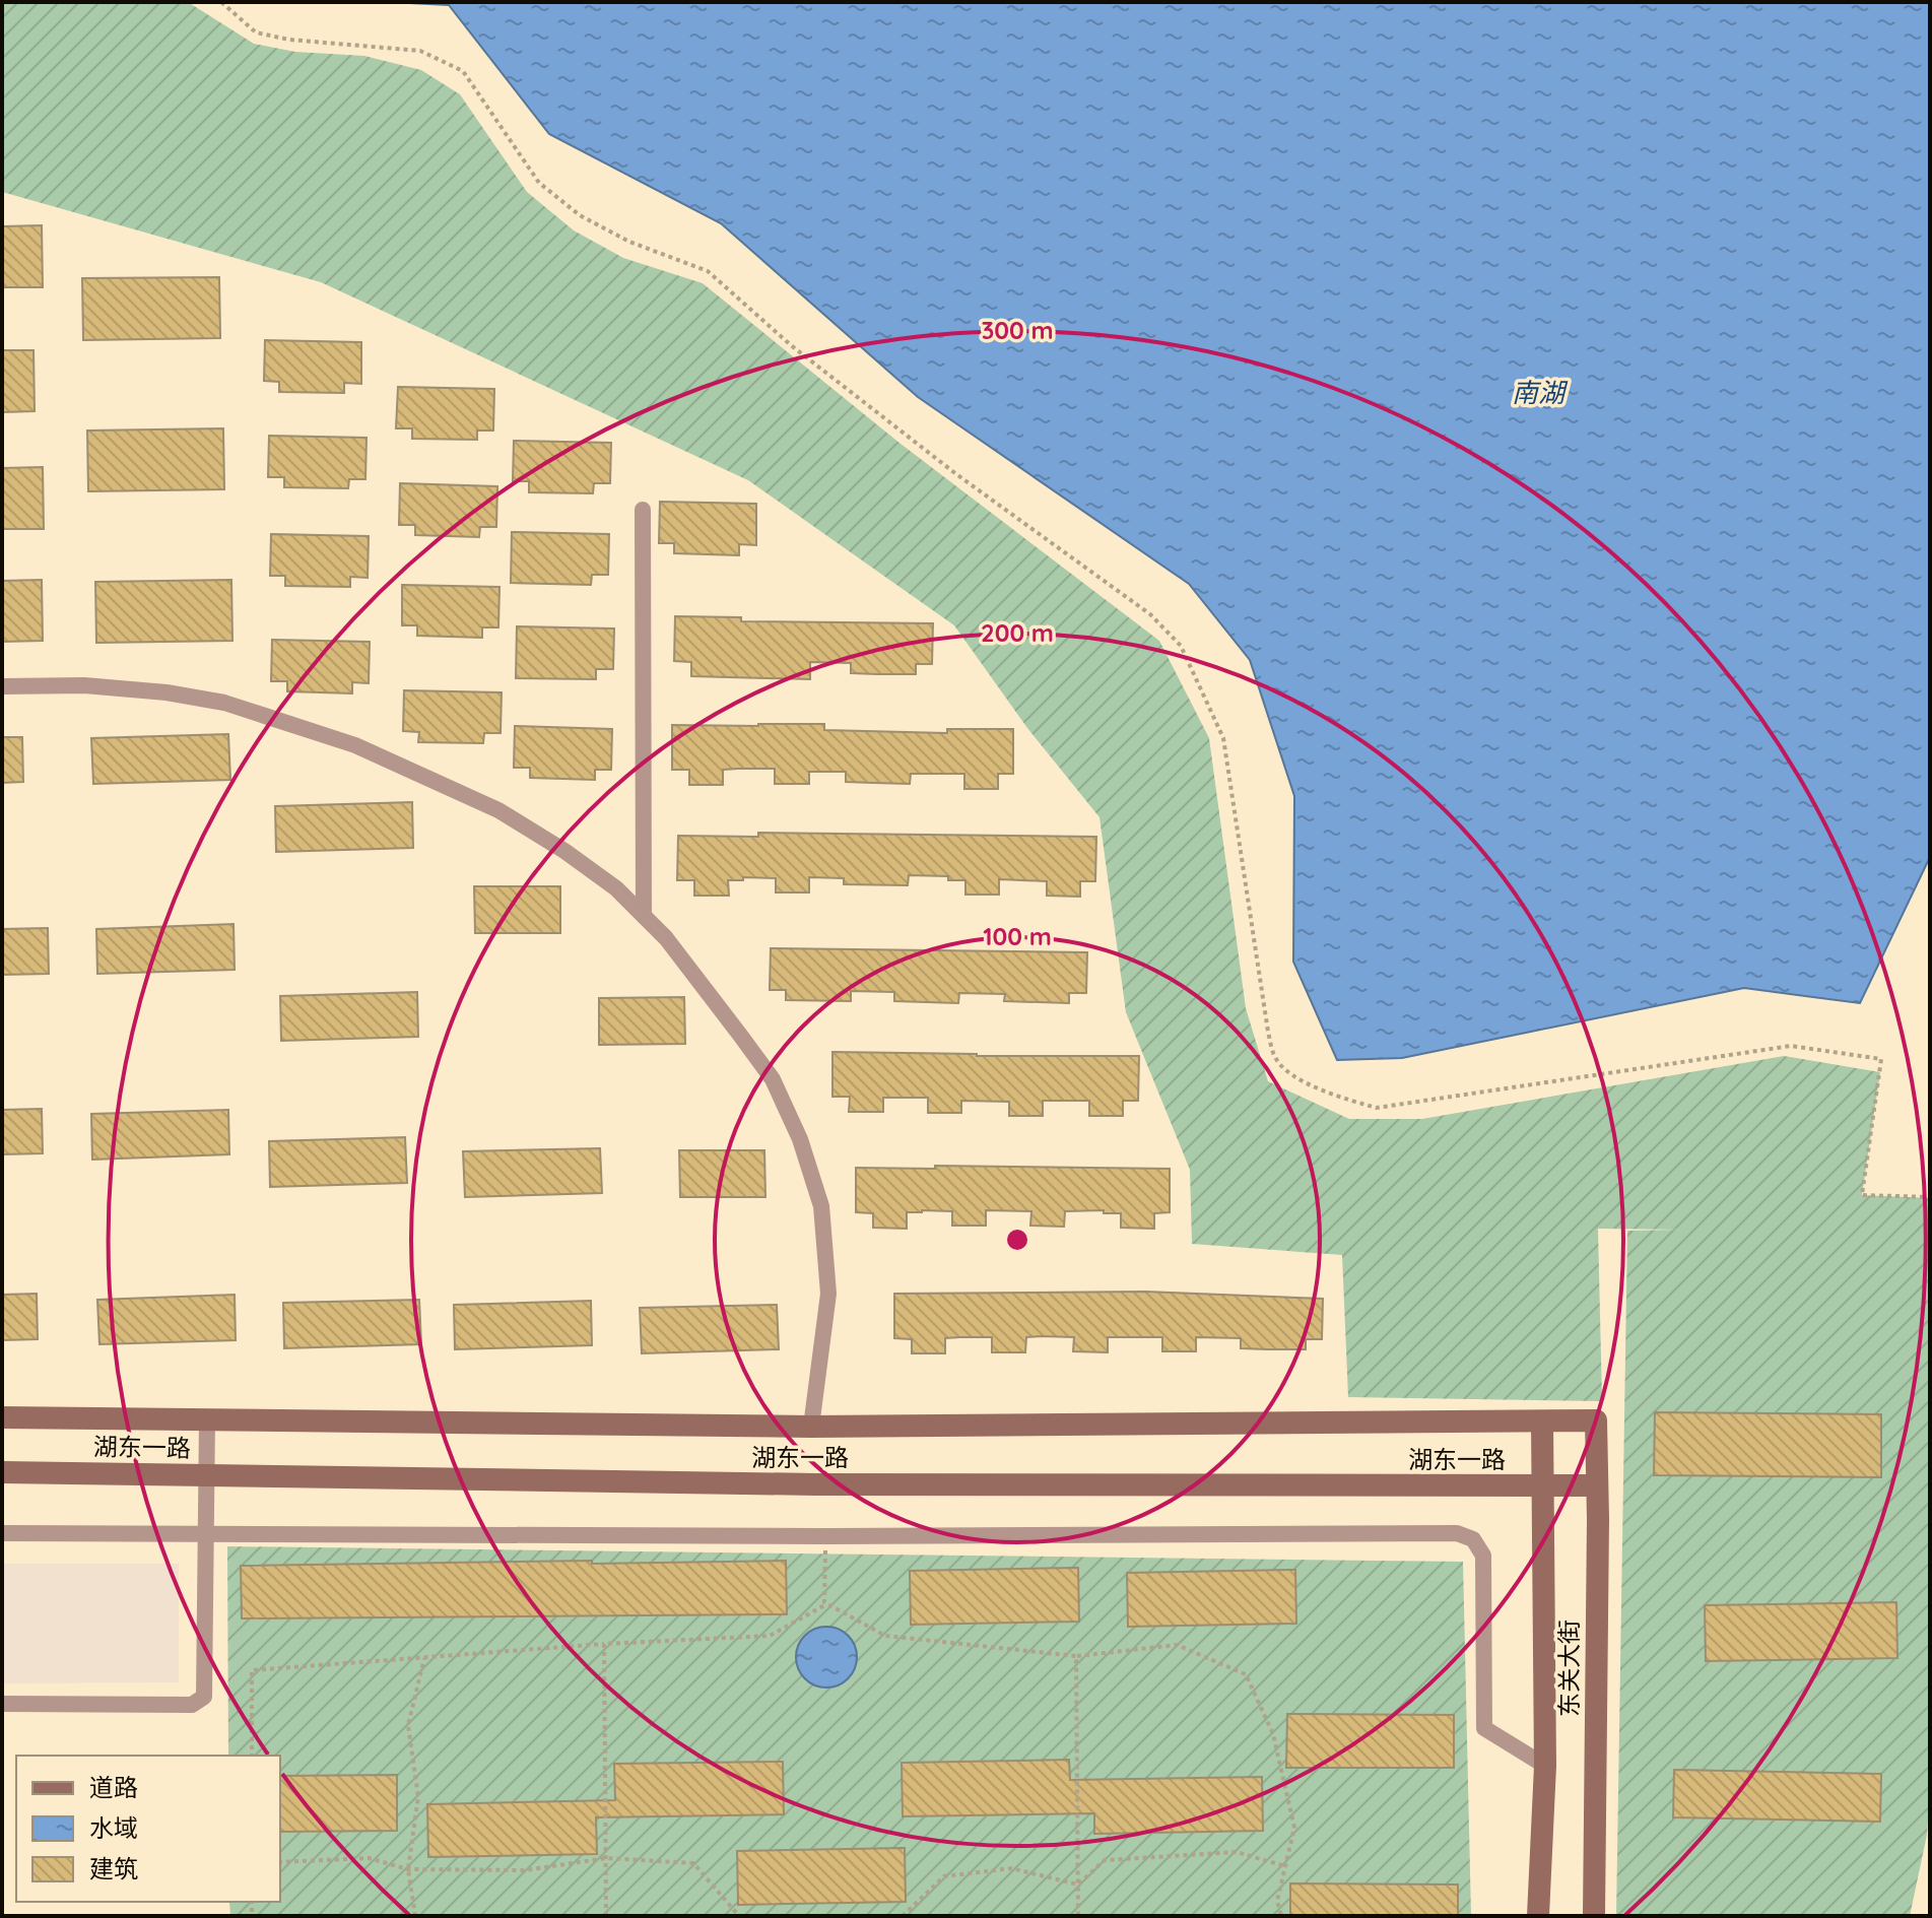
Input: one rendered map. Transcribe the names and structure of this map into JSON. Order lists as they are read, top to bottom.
{
  "streets": {
    "main road": ["湖东一路", "东关大街"]
  },
  "crossings": [
    ["湖东一路", "东关大街"]
  ],
  "water": ["南湖"],
  "legend": ["道路", "水域", "建筑"],
  "rings": ["300 m", "200 m", "100 m"]
}
